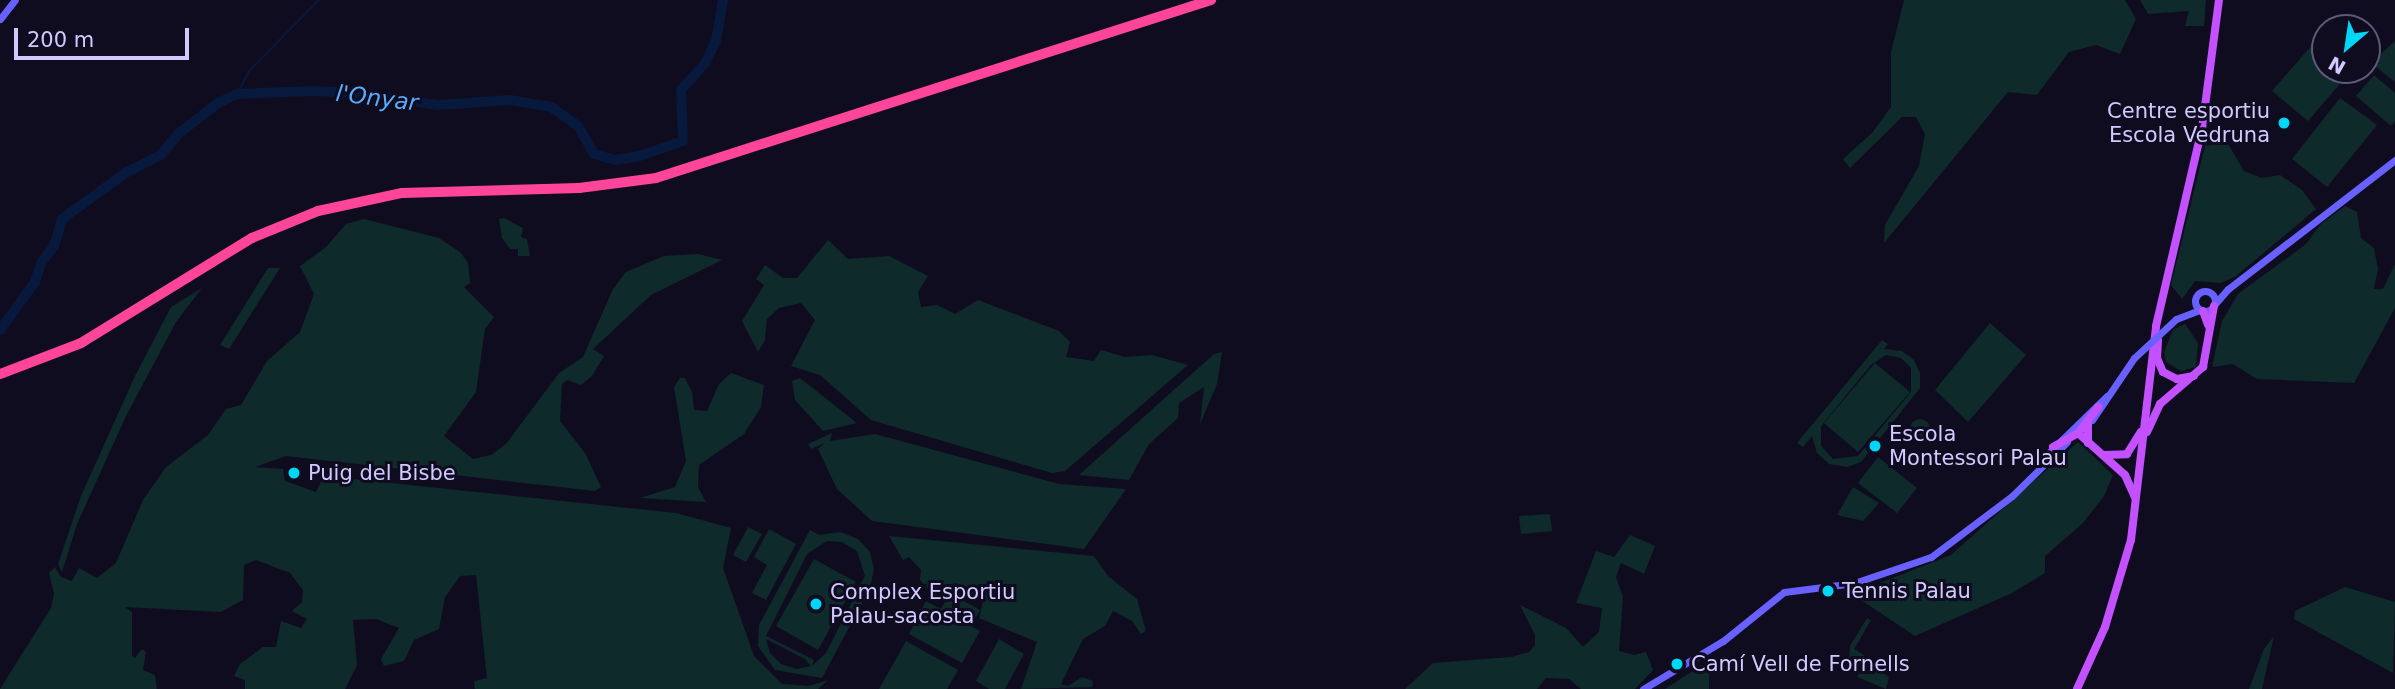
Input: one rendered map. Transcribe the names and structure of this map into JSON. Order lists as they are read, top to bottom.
{
  "water": ["l'Onyar"],
  "places": [
    "Centre esportiu Escola Vedruna",
    "Escola Montessori Palau",
    "Puig del Bisbe",
    "Tennis Palau",
    "Complex Esportiu Palau-sacosta",
    "Camí Vell de Fornells"
  ],
  "scale_bar": "200 m",
  "north": "bottom left"
}
